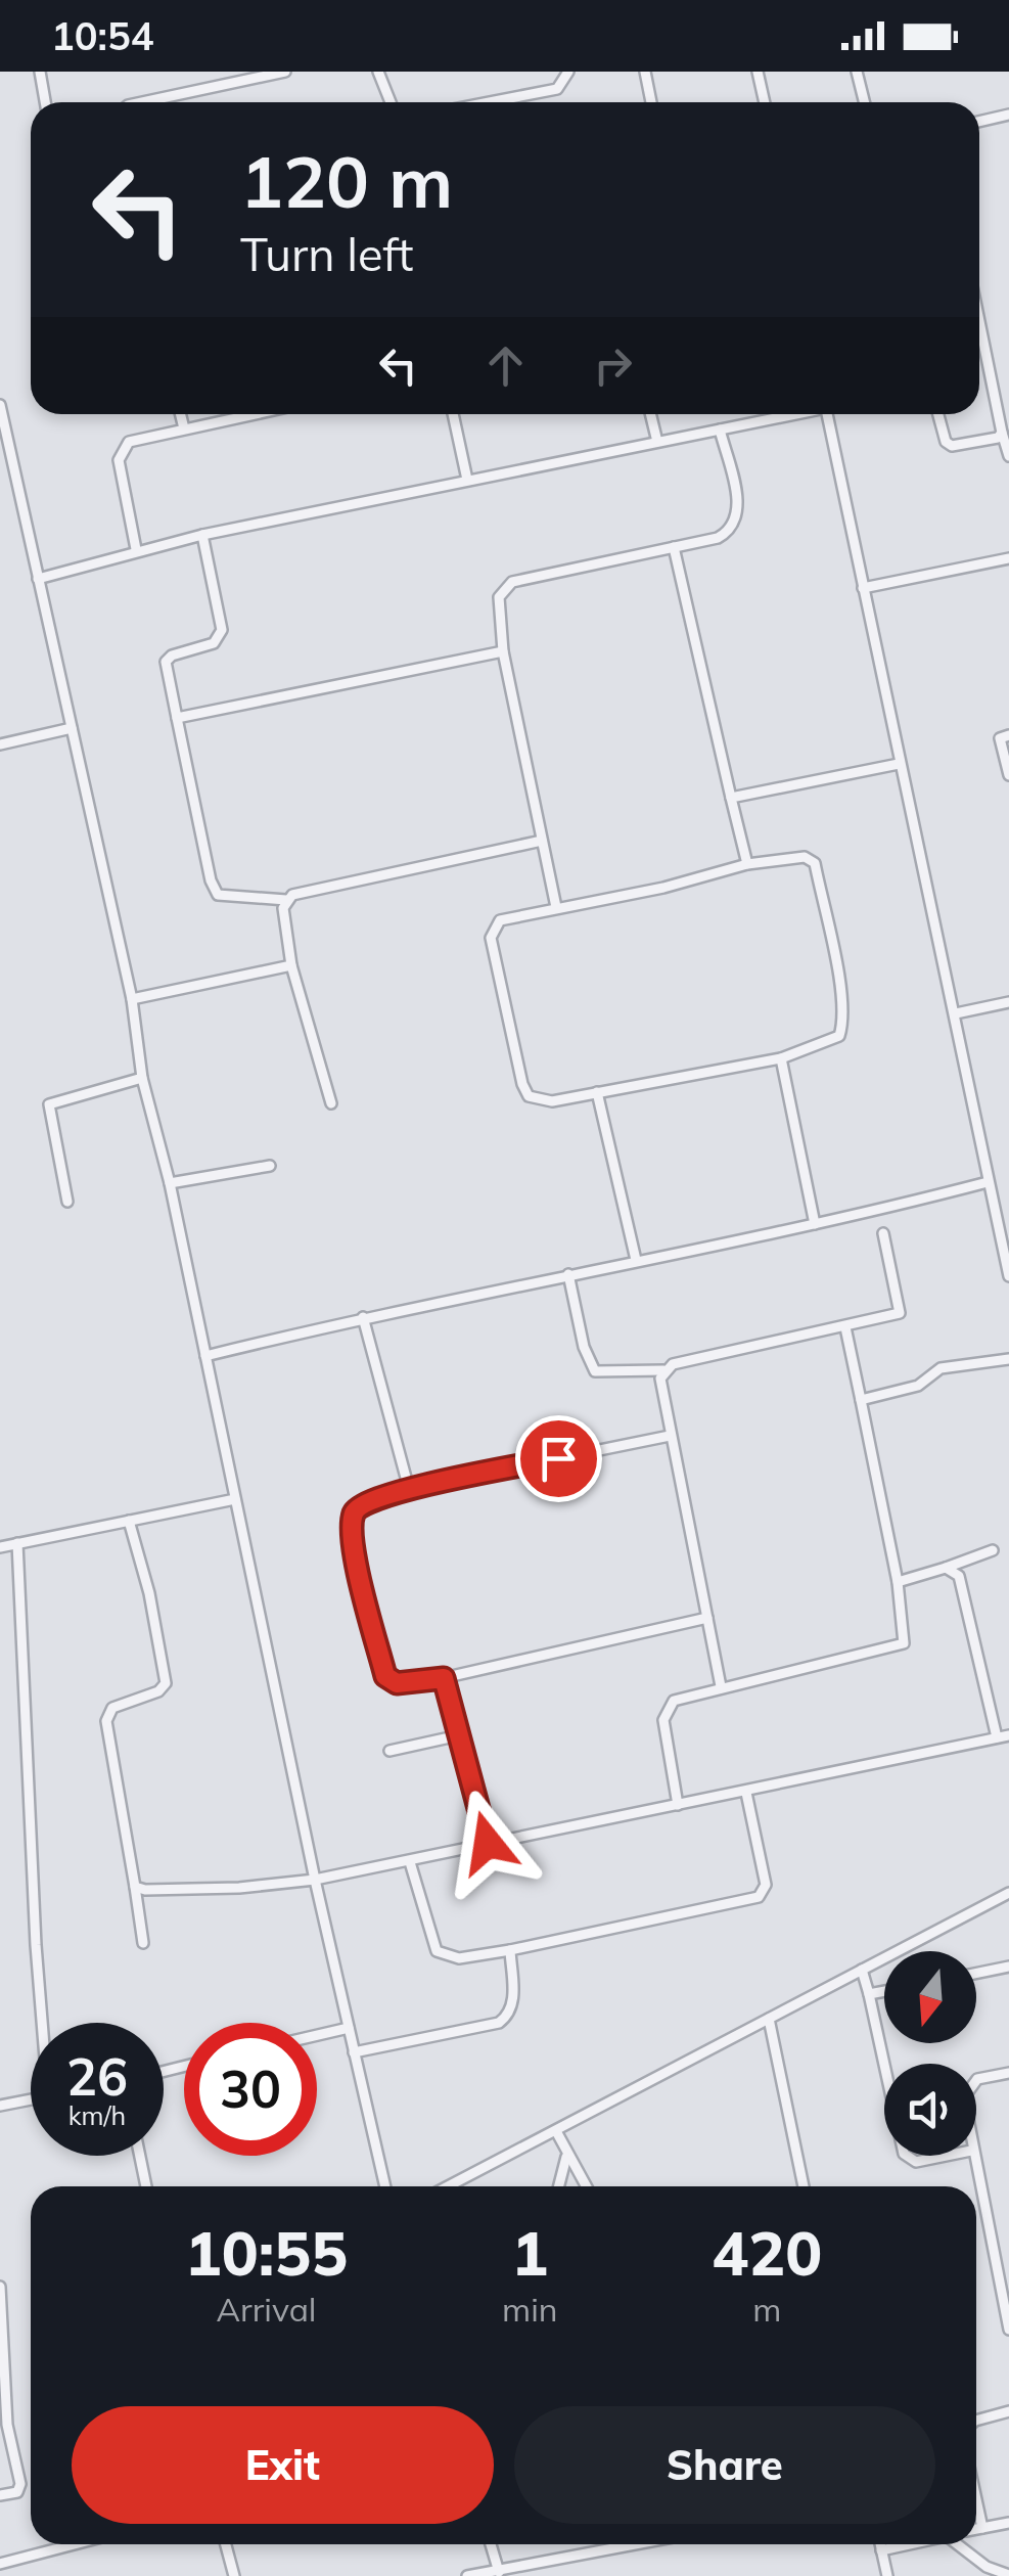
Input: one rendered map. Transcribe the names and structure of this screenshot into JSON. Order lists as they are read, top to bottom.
{
  "north": "bottom",
  "page": {
    "status": "10:54",
    "turn": ["120 m", "Turn left"],
    "speed": "26 km/h",
    "limit": "30",
    "eta": [
      "10:55",
      "Arrival",
      "1",
      "min",
      "420",
      "m"
    ],
    "buttons": ["Exit", "Share"]
  }
}
